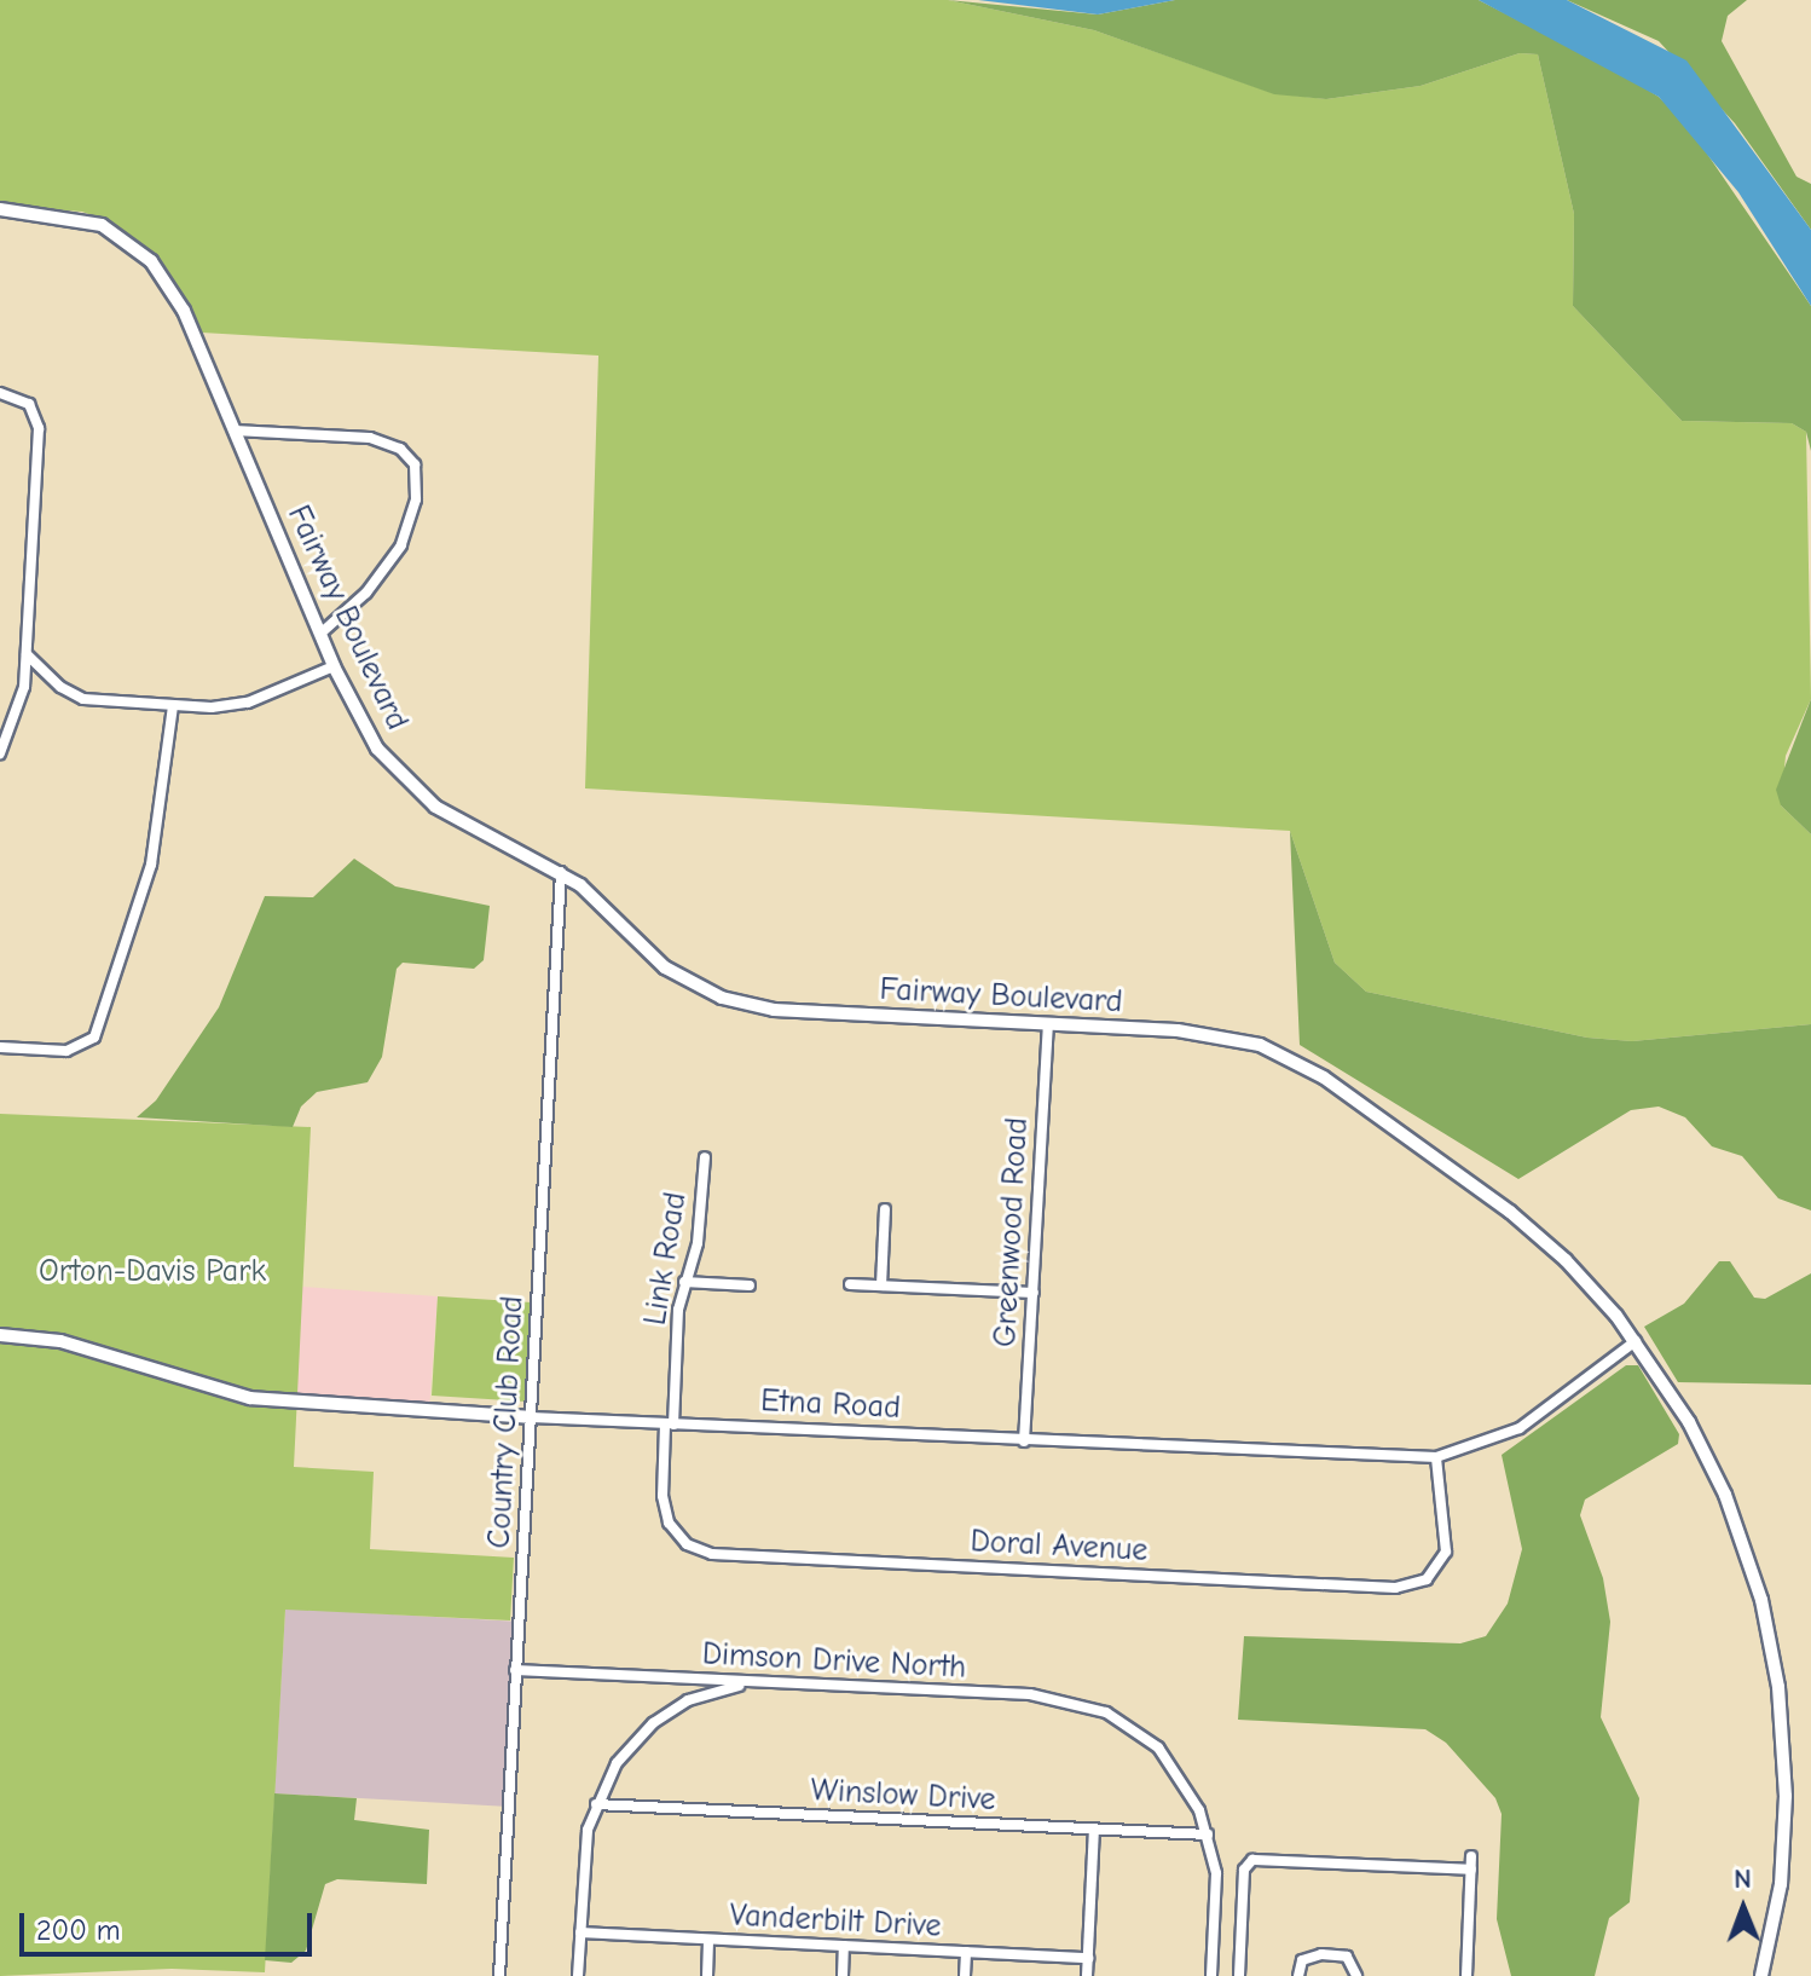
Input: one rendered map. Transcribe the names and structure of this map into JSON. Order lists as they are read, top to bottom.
{
  "streets": {
    "street": [
      "Fairway Boulevard",
      "Greenwood Road",
      "Link Road",
      "Etna Road",
      "Country Club Road",
      "Doral Avenue",
      "Dimson Drive North",
      "Winslow Drive",
      "Vanderbilt Drive"
    ]
  },
  "crossings": [
    ["Fairway Boulevard", "Greenwood Road"],
    ["Fairway Boulevard", "Etna Road"],
    ["Fairway Boulevard", "Country Club Road"],
    ["Greenwood Road", "Etna Road"],
    ["Link Road", "Etna Road"],
    ["Link Road", "Doral Avenue"],
    ["Etna Road", "Country Club Road"],
    ["Etna Road", "Doral Avenue"],
    ["Country Club Road", "Dimson Drive North"],
    ["Dimson Drive North", "Winslow Drive"]
  ],
  "parks": ["Orton-Davis Park"],
  "scale_bar": "200 m",
  "north": "top"
}
